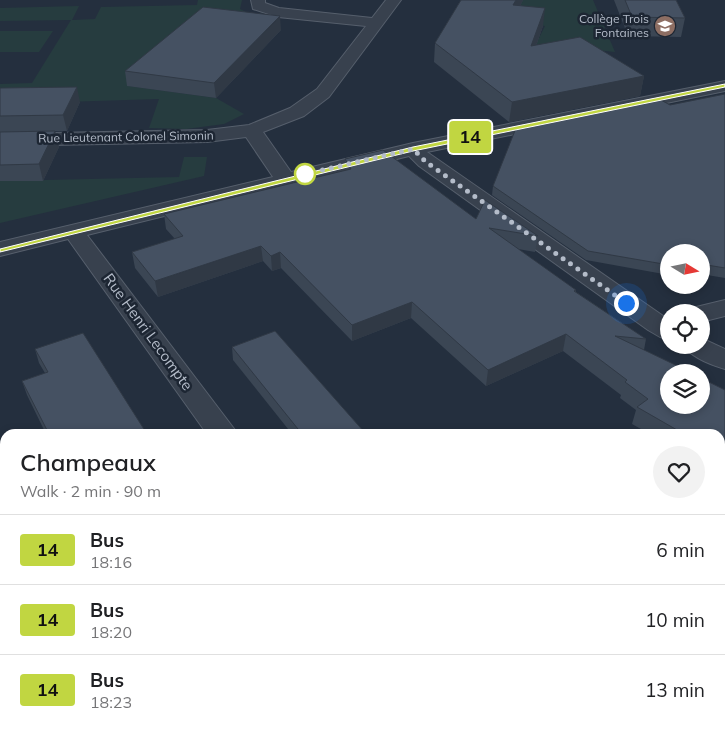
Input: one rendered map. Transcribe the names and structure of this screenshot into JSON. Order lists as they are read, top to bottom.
{
  "streets": {
    "street": ["Rue Lieutenant Colonel Simonin", "Rue Henri Lecompte"]
  },
  "places": {
    "school or university": ["Collège Trois Fontaines"]
  },
  "lines": ["bus line 14"],
  "north": "right",
  "page": {
    "on_map": "14",
    "heading": ["Champeaux", "Walk · 2 min · 90 m"],
    "list": [
      {
        "mark": "14",
        "name": "Bus",
        "note": "18:16",
        "value": "6 min"
      },
      {
        "mark": "14",
        "name": "Bus",
        "note": "18:20",
        "value": "10 min"
      },
      {
        "mark": "14",
        "name": "Bus",
        "note": "18:23",
        "value": "13 min"
      }
    ]
  }
}
